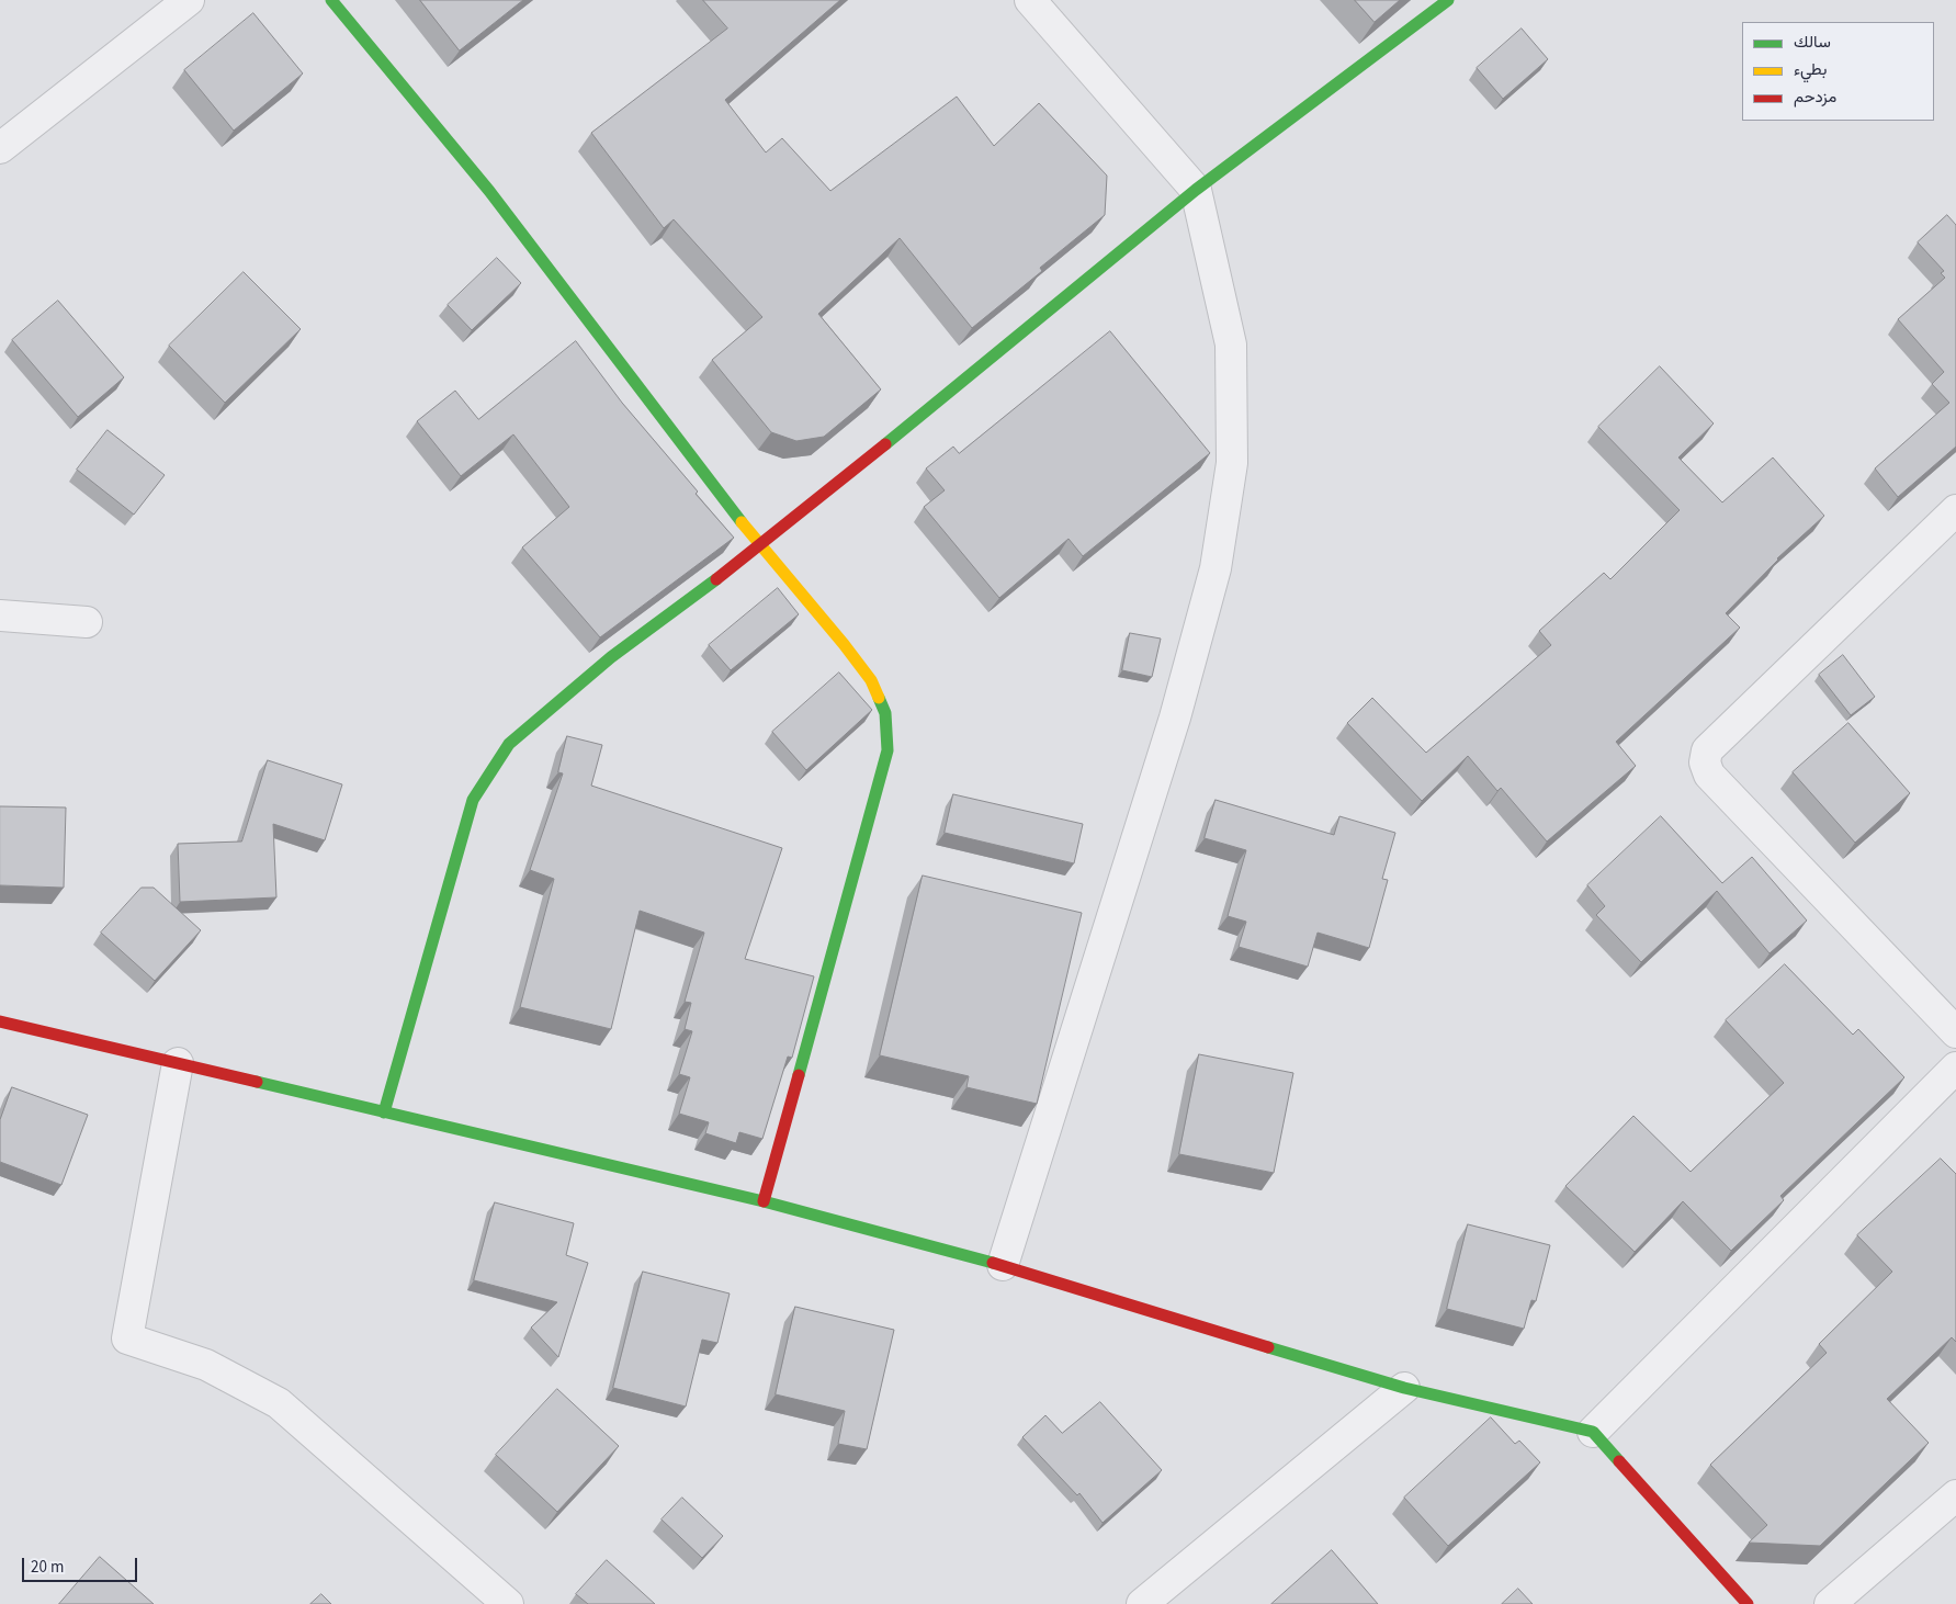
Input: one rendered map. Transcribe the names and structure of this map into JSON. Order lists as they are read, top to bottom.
{
  "legend": ["سالك", "بطيء", "مزدحم"],
  "scale_bar": "20 m"
}
